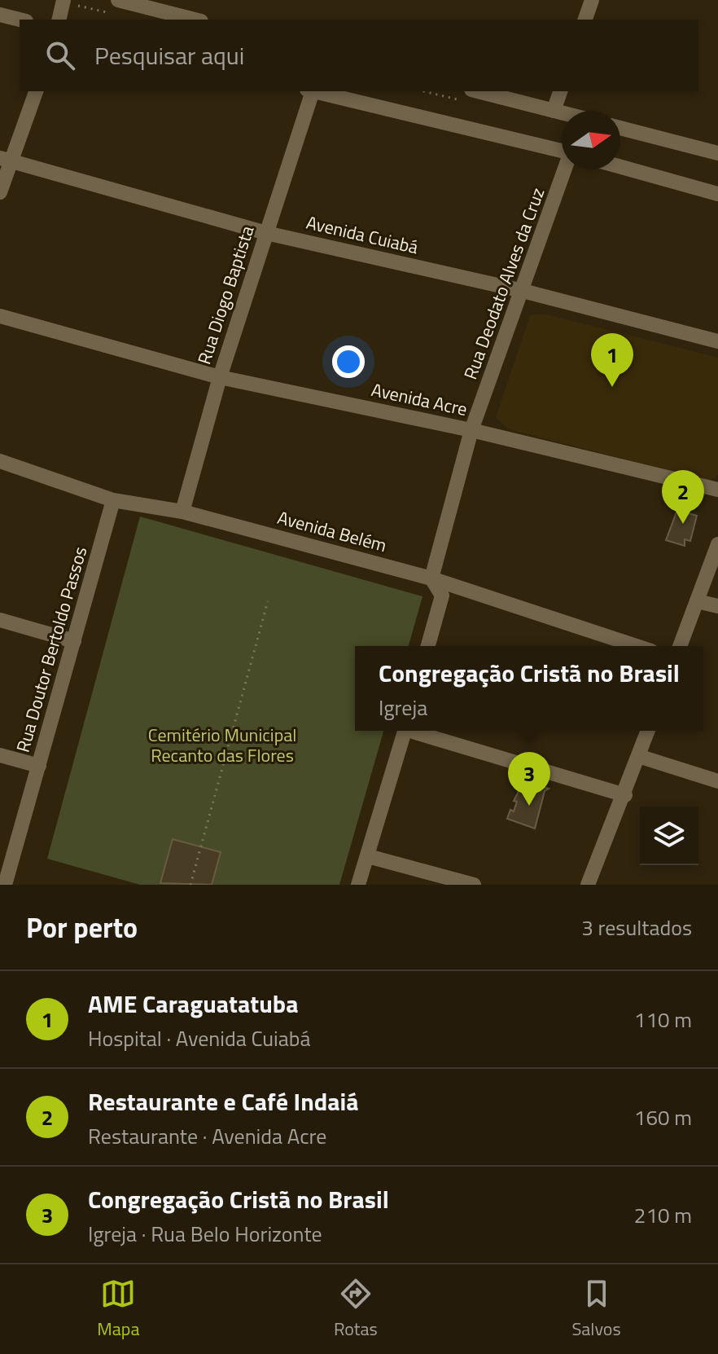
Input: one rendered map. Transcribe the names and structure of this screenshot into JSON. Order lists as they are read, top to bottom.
{
  "streets": {
    "street": [
      "Avenida Cuiabá",
      "Rua Deodato Alves da Cruz",
      "Rua Diogo Baptista",
      "Avenida Acre",
      "Avenida Belém",
      "Rua Doutor Bertoldo Passos"
    ]
  },
  "crossings": [
    ["Avenida Cuiabá", "Rua Deodato Alves da Cruz"],
    ["Avenida Cuiabá", "Rua Diogo Baptista"],
    ["Rua Deodato Alves da Cruz", "Avenida Acre"],
    ["Rua Deodato Alves da Cruz", "Avenida Belém"],
    ["Rua Diogo Baptista", "Avenida Acre"],
    ["Rua Diogo Baptista", "Avenida Belém"],
    ["Avenida Belém", "Rua Doutor Bertoldo Passos"]
  ],
  "parks": ["Cemitério Municipal Recanto das Flores"],
  "north": "right",
  "page": {
    "search": "Pesquisar aqui",
    "pins": ["1", "2", "3"],
    "popup": ["Congregação Cristã no Brasil", "Igreja"],
    "heading": ["Por perto", "3 resultados"],
    "list": [
      {
        "mark": "1",
        "name": "AME Caraguatatuba",
        "note": "Hospital · Avenida Cuiabá",
        "value": "110 m"
      },
      {
        "mark": "2",
        "name": "Restaurante e Café Indaiá",
        "note": "Restaurante · Avenida Acre",
        "value": "160 m"
      },
      {
        "mark": "3",
        "name": "Congregação Cristã no Brasil",
        "note": "Igreja · Rua Belo Horizonte",
        "value": "210 m"
      }
    ],
    "nav": ["Mapa", "Rotas", "Salvos"]
  }
}
